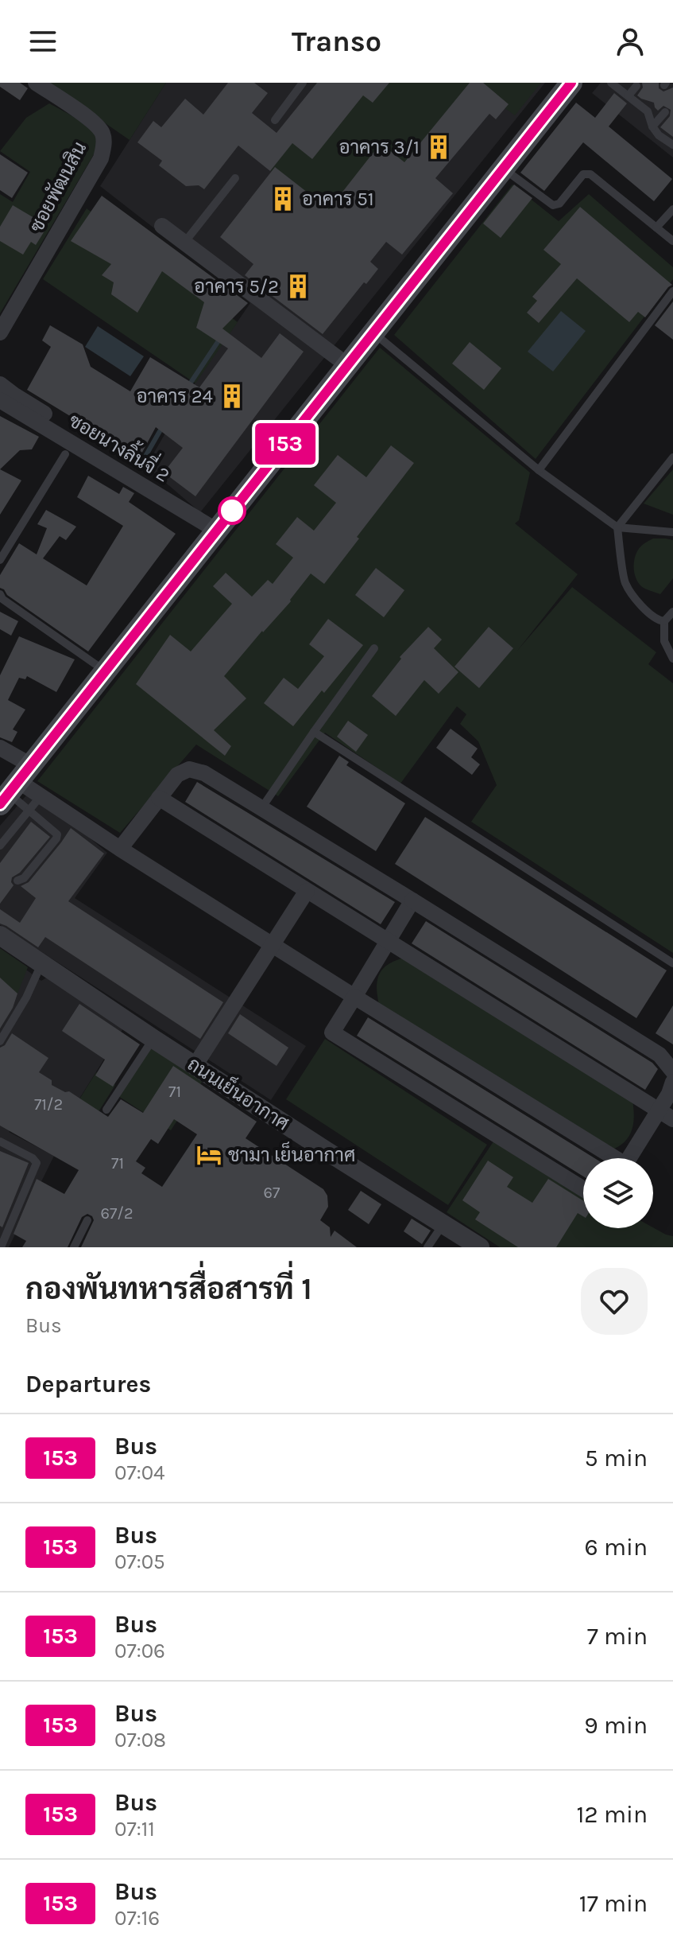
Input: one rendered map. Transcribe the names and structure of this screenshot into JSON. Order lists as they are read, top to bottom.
{
  "streets": {
    "street": ["ซอยพัฒนสิน", "ซอยนางลิ้นจี่ 2", "ถนนเย็นอากาศ"]
  },
  "places": {
    "building": [
      "อาคาร 3/1",
      "อาคาร 51",
      "อาคาร 5/2",
      "อาคาร 24"
    ],
    "hotel": ["ชามา เย็นอากาศ"]
  },
  "lines": ["bus line 153"],
  "house_numbers": [
    "71",
    "71/2",
    "71",
    "67",
    "67/2"
  ],
  "page": {
    "header": "Transo",
    "on_map": "153",
    "heading": [
      ["กองพันทหารสื่อสารที่ 1", "Bus"],
      "Departures"
    ],
    "list": [
      {
        "mark": "153",
        "name": "Bus",
        "note": "07:04",
        "value": "5 min"
      },
      {
        "mark": "153",
        "name": "Bus",
        "note": "07:05",
        "value": "6 min"
      },
      {
        "mark": "153",
        "name": "Bus",
        "note": "07:06",
        "value": "7 min"
      },
      {
        "mark": "153",
        "name": "Bus",
        "note": "07:08",
        "value": "9 min"
      },
      {
        "mark": "153",
        "name": "Bus",
        "note": "07:11",
        "value": "12 min"
      },
      {
        "mark": "153",
        "name": "Bus",
        "note": "07:16",
        "value": "17 min"
      }
    ]
  }
}
